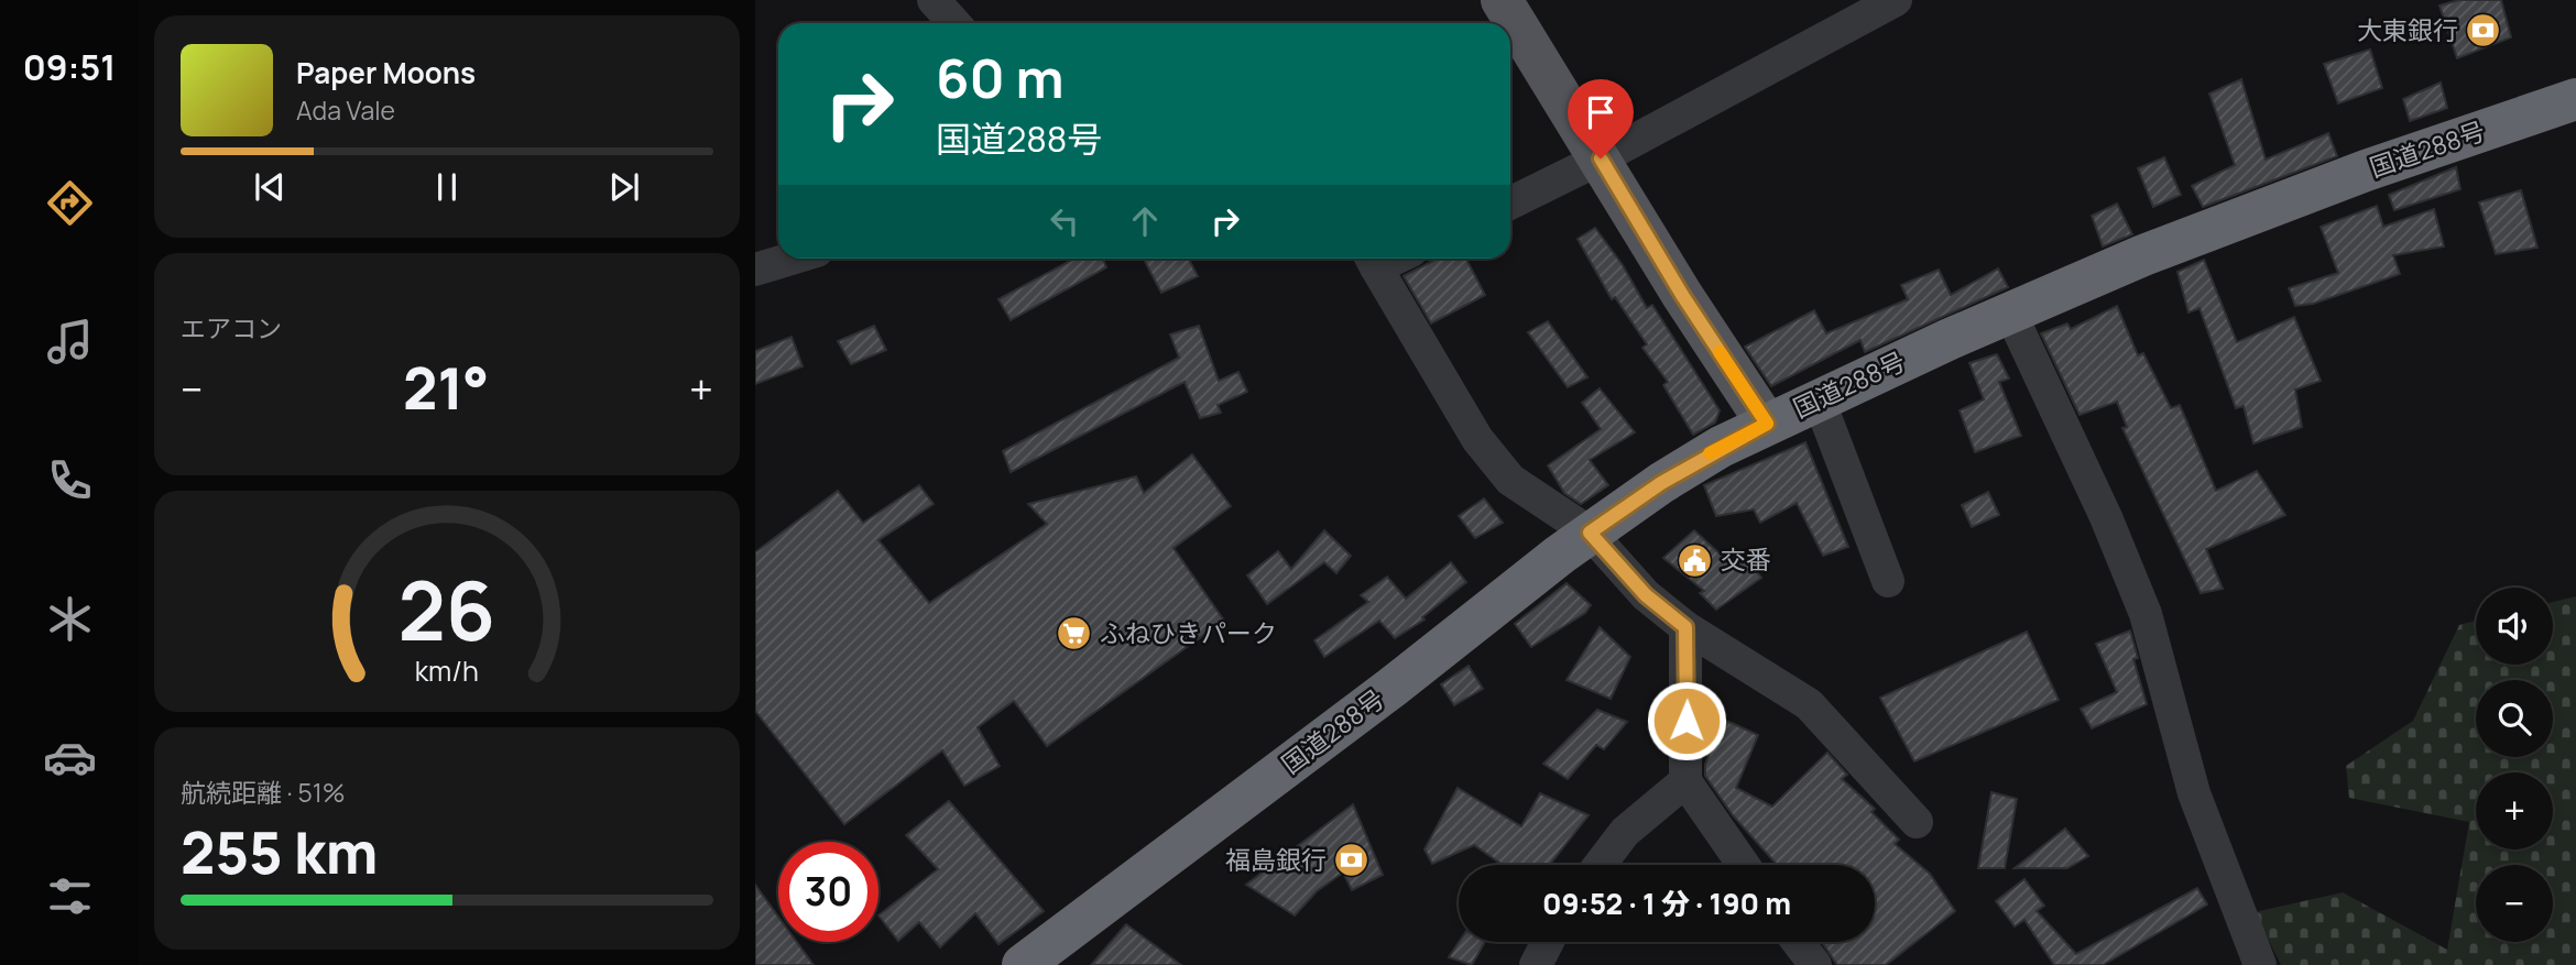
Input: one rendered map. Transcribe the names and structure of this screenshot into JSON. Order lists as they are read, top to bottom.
{
  "streets": {
    "highway": ["国道288号"]
  },
  "places": {
    "bank": ["大東銀行", "福島銀行"],
    "public building": ["交番"],
    "supermarket": ["ふねひきパーク"]
  },
  "page": {
    "tabs": "09:51",
    "turn": ["60 m", "国道288号"],
    "song": ["Paper Moons", "Ada Vale"],
    "tile": [
      "エアコン",
      ["航続距離 · 51%", "255 km"]
    ],
    "heat": ["−", "21°", "+"],
    "map_buttons": ["+", "−"],
    "limit": "30",
    "trip": "09:52 · 1 分 · 190 m",
    "gauge": ["26", "km/h"]
  }
}
